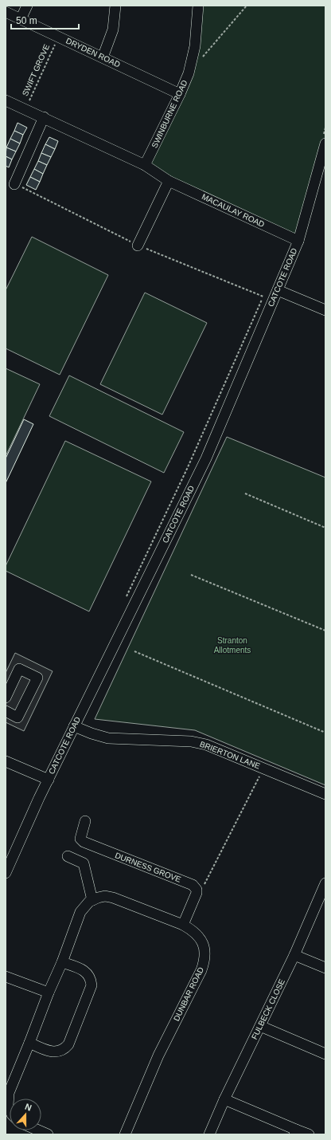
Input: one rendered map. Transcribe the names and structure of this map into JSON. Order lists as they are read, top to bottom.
{
  "streets": {
    "street": [
      "DRYDEN ROAD",
      "SWINBURNE ROAD",
      "MACAULAY ROAD",
      "CATCOTE ROAD",
      "BRIERTON LANE",
      "DURNESS GROVE",
      "DUNBAR ROAD",
      "FULBECK CLOSE"
    ],
    "path": ["SWIFT GROVE"]
  },
  "crossings": [
    ["DRYDEN ROAD", "SWIFT GROVE"],
    ["DRYDEN ROAD", "SWINBURNE ROAD"],
    ["SWIFT GROVE", "MACAULAY ROAD"],
    ["SWINBURNE ROAD", "MACAULAY ROAD"],
    ["MACAULAY ROAD", "CATCOTE ROAD"],
    ["CATCOTE ROAD", "BRIERTON LANE"]
  ],
  "parks": ["Stranton Allotments"],
  "scale_bar": "50 m",
  "north": "top"
}
